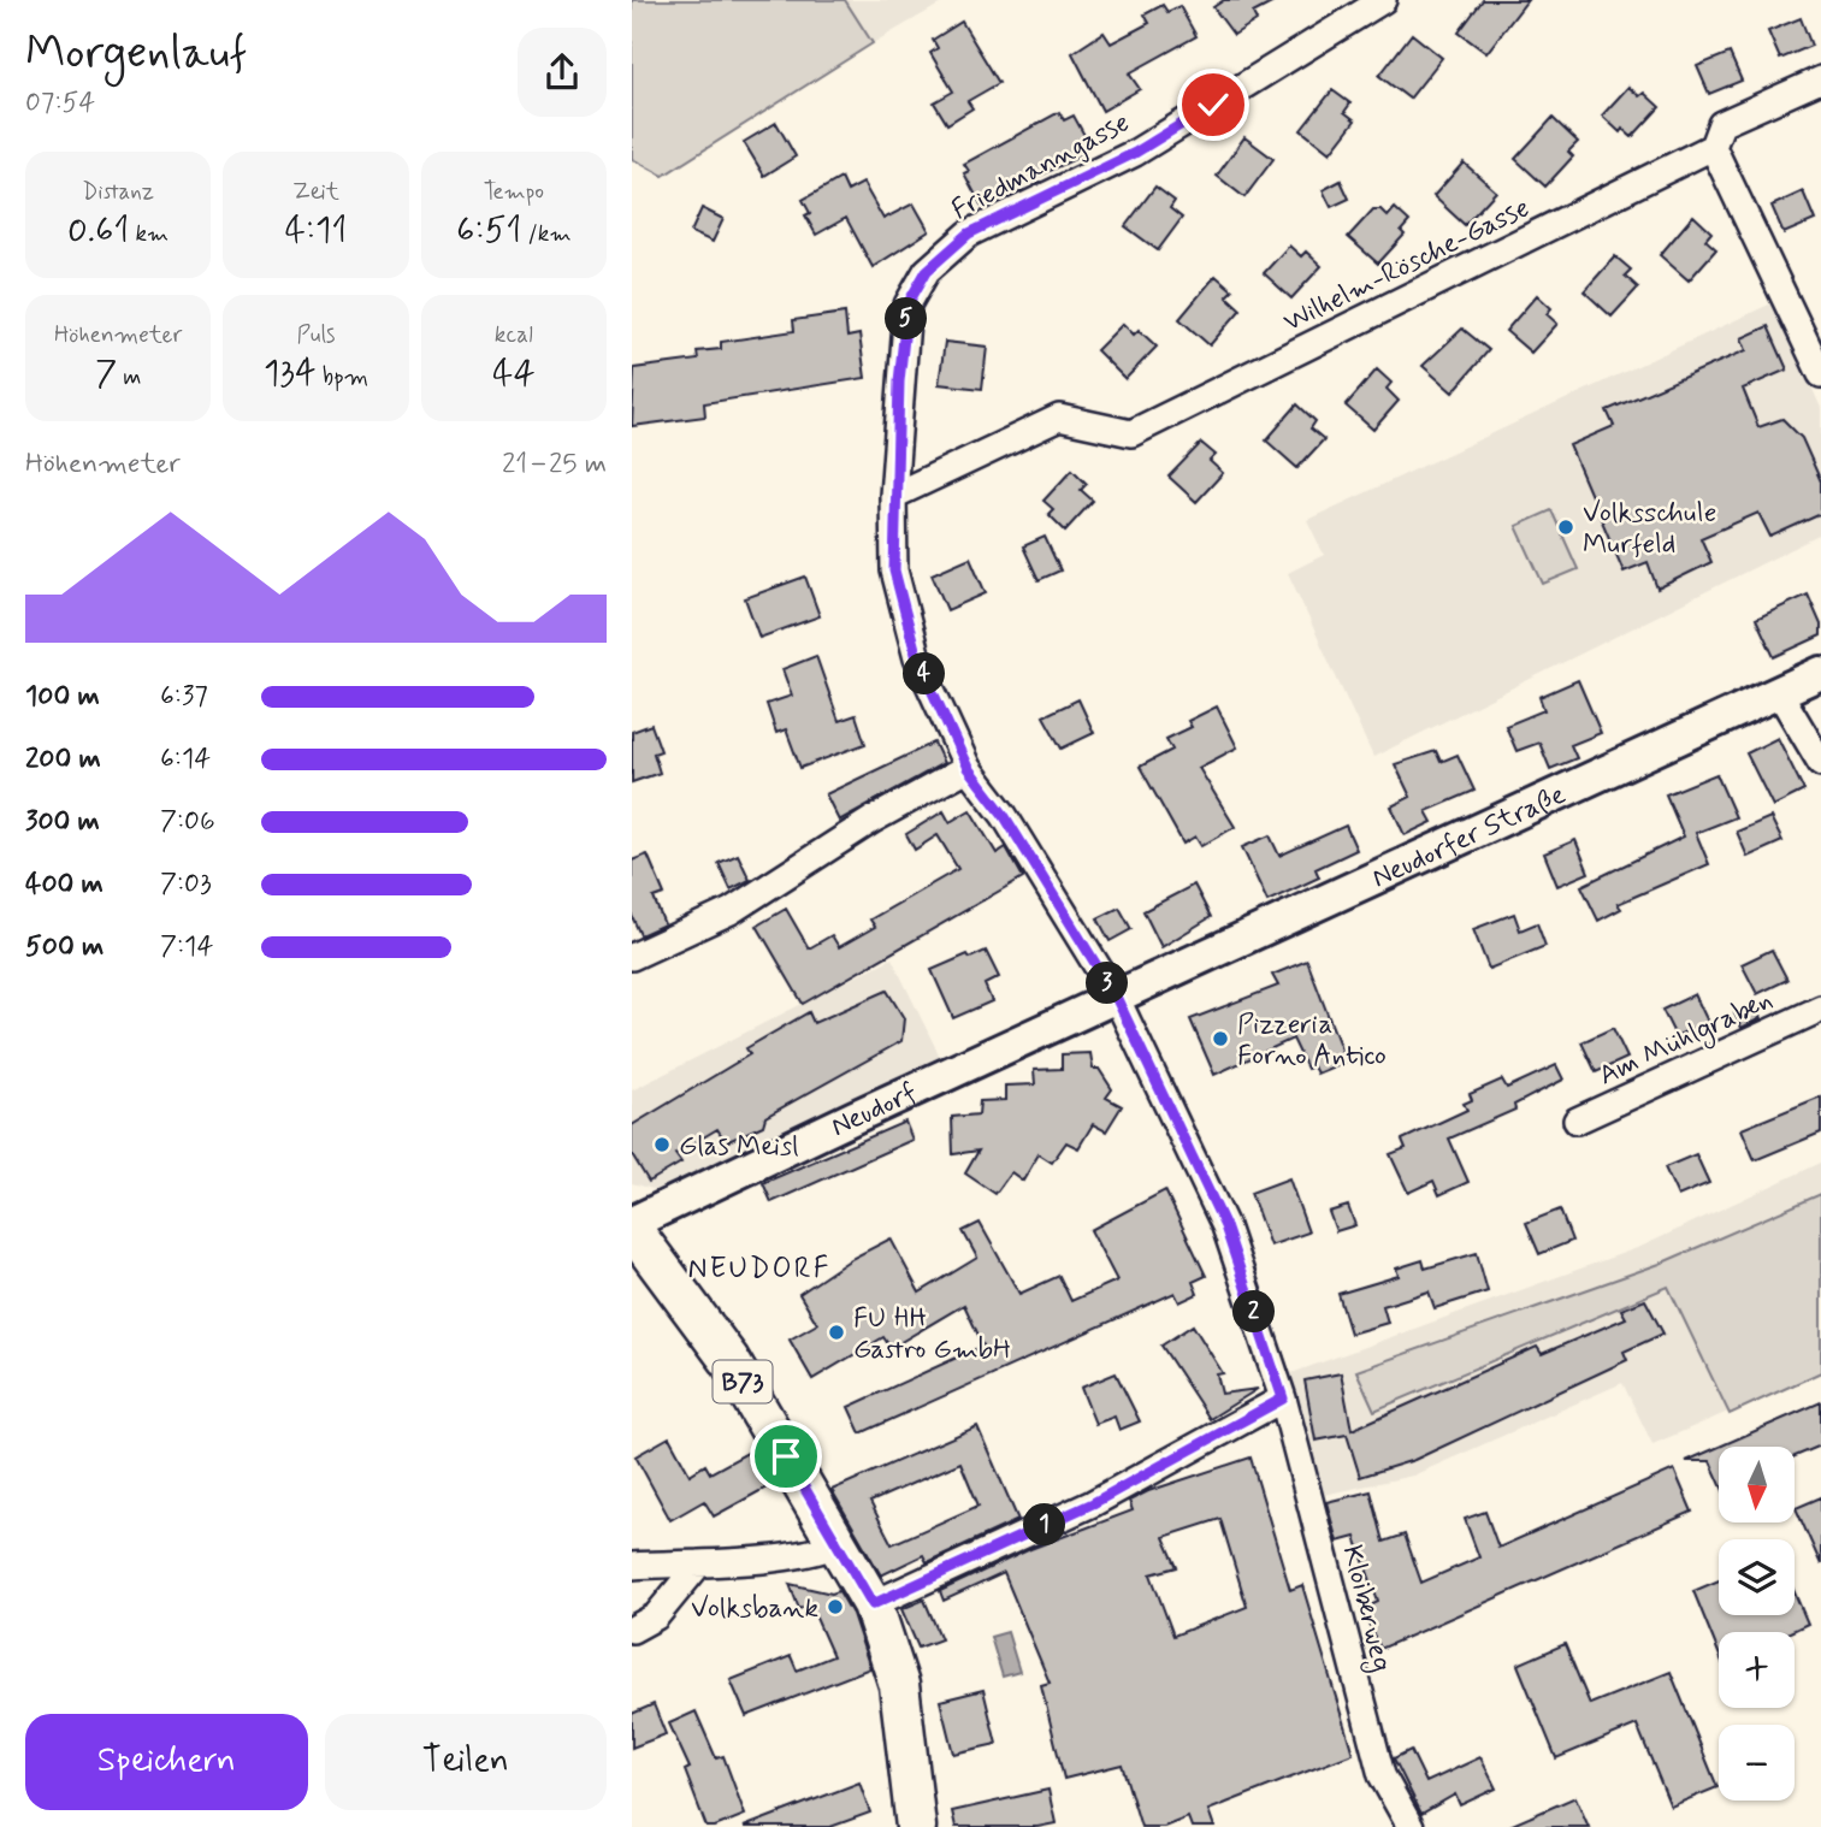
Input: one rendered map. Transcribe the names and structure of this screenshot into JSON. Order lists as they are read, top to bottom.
{
  "streets": {
    "main road": ["B73"],
    "street": [
      "Friedmanngasse",
      "Wilhelm-Rösche-Gasse",
      "Neudorfer Straße",
      "Am Mühlgraben",
      "Neudorf",
      "Kloiberweg"
    ]
  },
  "crossings": [
    ["Friedmanngasse", "Wilhelm-Rösche-Gasse"],
    ["Neudorfer Straße", "Neudorf"],
    ["Neudorf", "B73"]
  ],
  "districts": ["NEUDORF"],
  "places": [
    "Volksschule Murfeld",
    "Pizzeria Forno Antico",
    "Glas Meisl",
    "FU HH Gastro GmbH",
    "Volksbank"
  ],
  "north": "bottom",
  "page": {
    "heading": ["Morgenlauf", "07:54"],
    "stats": [
      ["Distanz", "0.61 km"],
      ["Zeit", "4:11"],
      ["Tempo", "6:51 /km"],
      ["Höhenmeter", "7 m"],
      ["Puls", "134 bpm"],
      ["kcal", "44"]
    ],
    "pins": [
      "5",
      "4",
      "3",
      "2",
      "1"
    ],
    "chart": ["Höhenmeter", "21–25 m"],
    "list": [
      {
        "name": "100 m",
        "note": "6:37"
      },
      {
        "name": "200 m",
        "note": "6:14"
      },
      {
        "name": "300 m",
        "note": "7:06"
      },
      {
        "name": "400 m",
        "note": "7:03"
      },
      {
        "name": "500 m",
        "note": "7:14"
      }
    ],
    "map_buttons": ["+", "−"],
    "buttons": ["Speichern", "Teilen"]
  }
}
